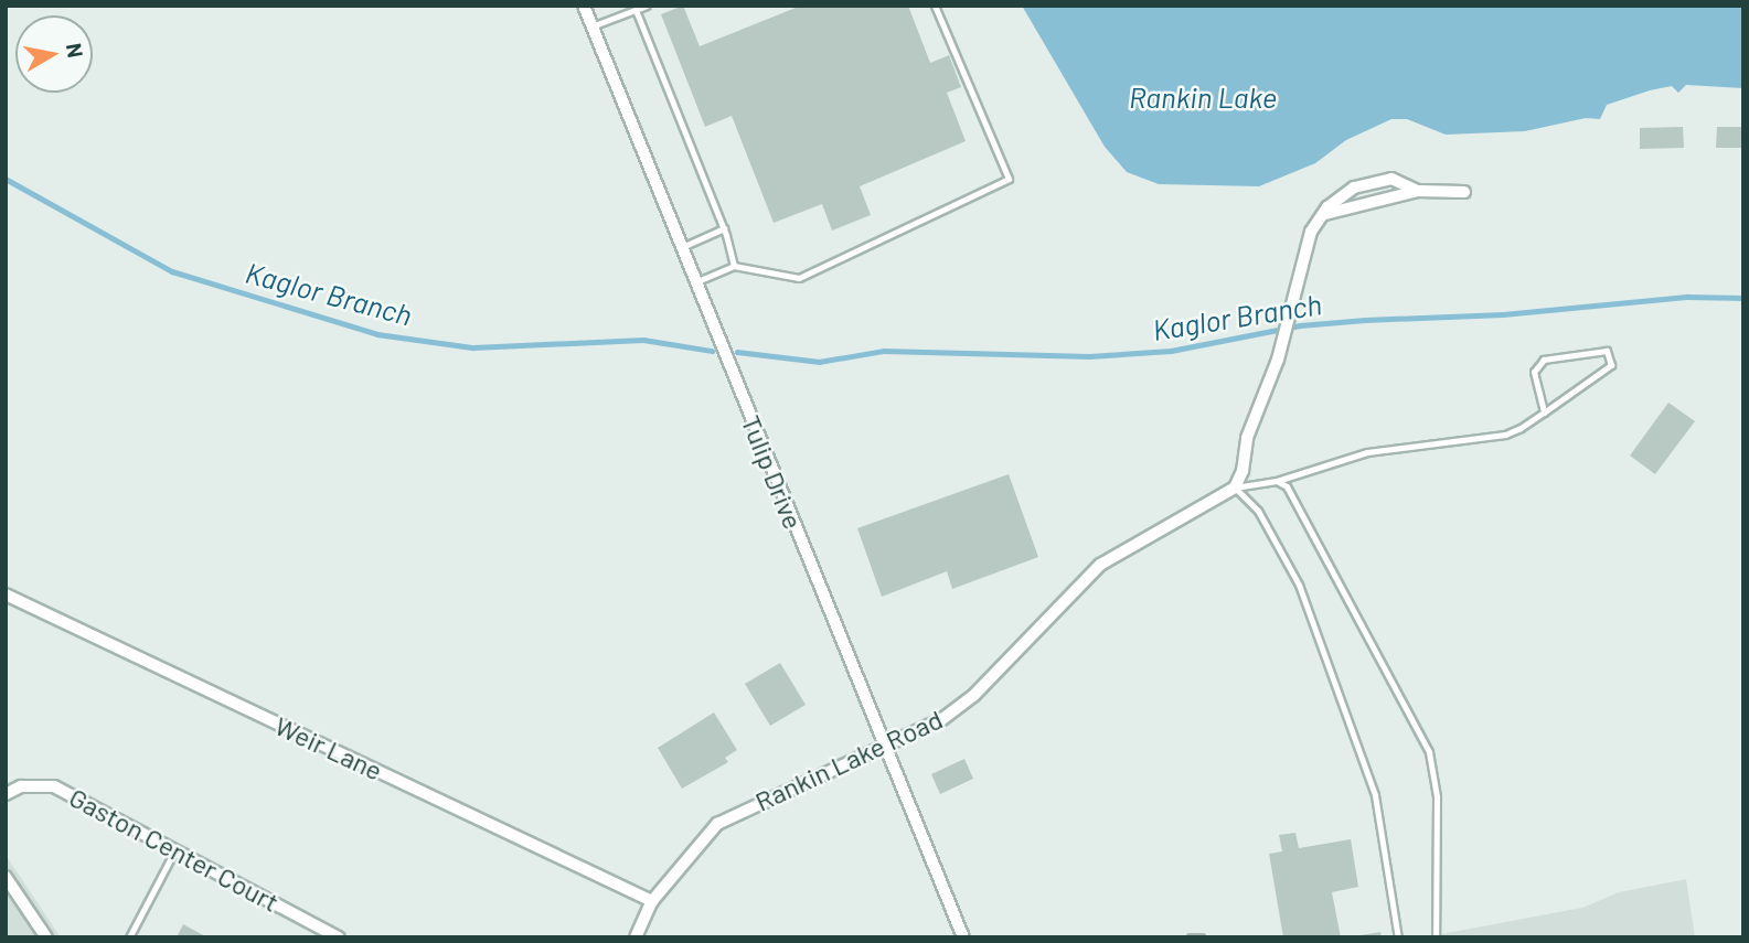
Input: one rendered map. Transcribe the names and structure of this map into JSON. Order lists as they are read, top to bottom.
{
  "streets": {
    "street": [
      "Tulip Drive",
      "Weir Lane",
      "Rankin Lake Road",
      "Gaston Center Court"
    ]
  },
  "crossings": [
    ["Tulip Drive", "Rankin Lake Road"],
    ["Weir Lane", "Rankin Lake Road"]
  ],
  "water": ["Rankin Lake", "Kaglor Branch"],
  "north": "right"
}
